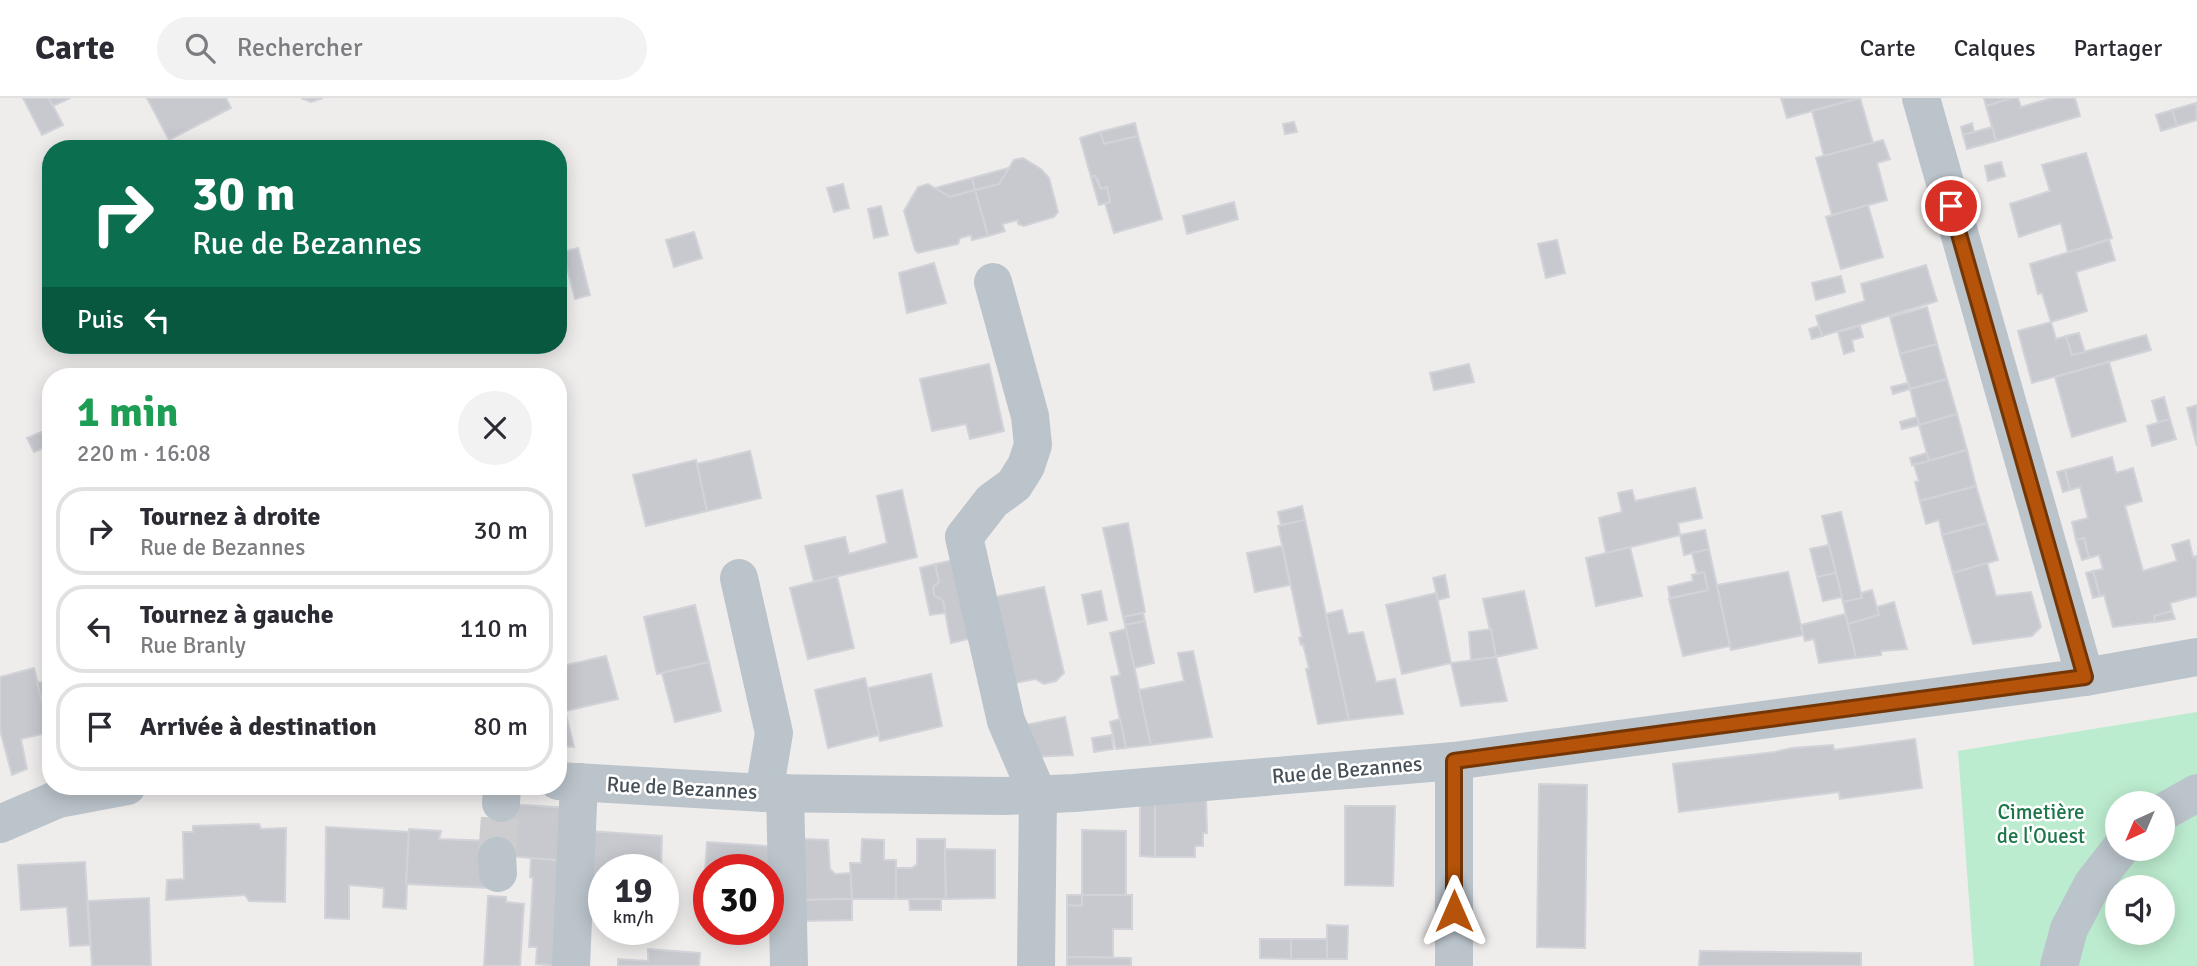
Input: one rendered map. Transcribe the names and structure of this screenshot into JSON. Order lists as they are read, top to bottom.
{
  "streets": {
    "street": ["Rue de Bezannes"]
  },
  "parks": ["Cimetière de l'Ouest"],
  "north": "bottom left",
  "page": {
    "header": "Carte",
    "search": "Rechercher",
    "nav": ["Carte", "Calques", "Partager"],
    "turn": ["30 m", "Rue de Bezannes"],
    "then": "Puis",
    "heading": ["1 min", "220 m · 16:08"],
    "list": [
      {
        "name": "Tournez à droite",
        "note": "Rue de Bezannes",
        "value": "30 m"
      },
      {
        "name": "Tournez à gauche",
        "note": "Rue Branly",
        "value": "110 m"
      },
      {
        "name": "Arrivée à destination",
        "value": "80 m"
      }
    ],
    "speed": "19 km/h",
    "limit": "30"
  }
}
